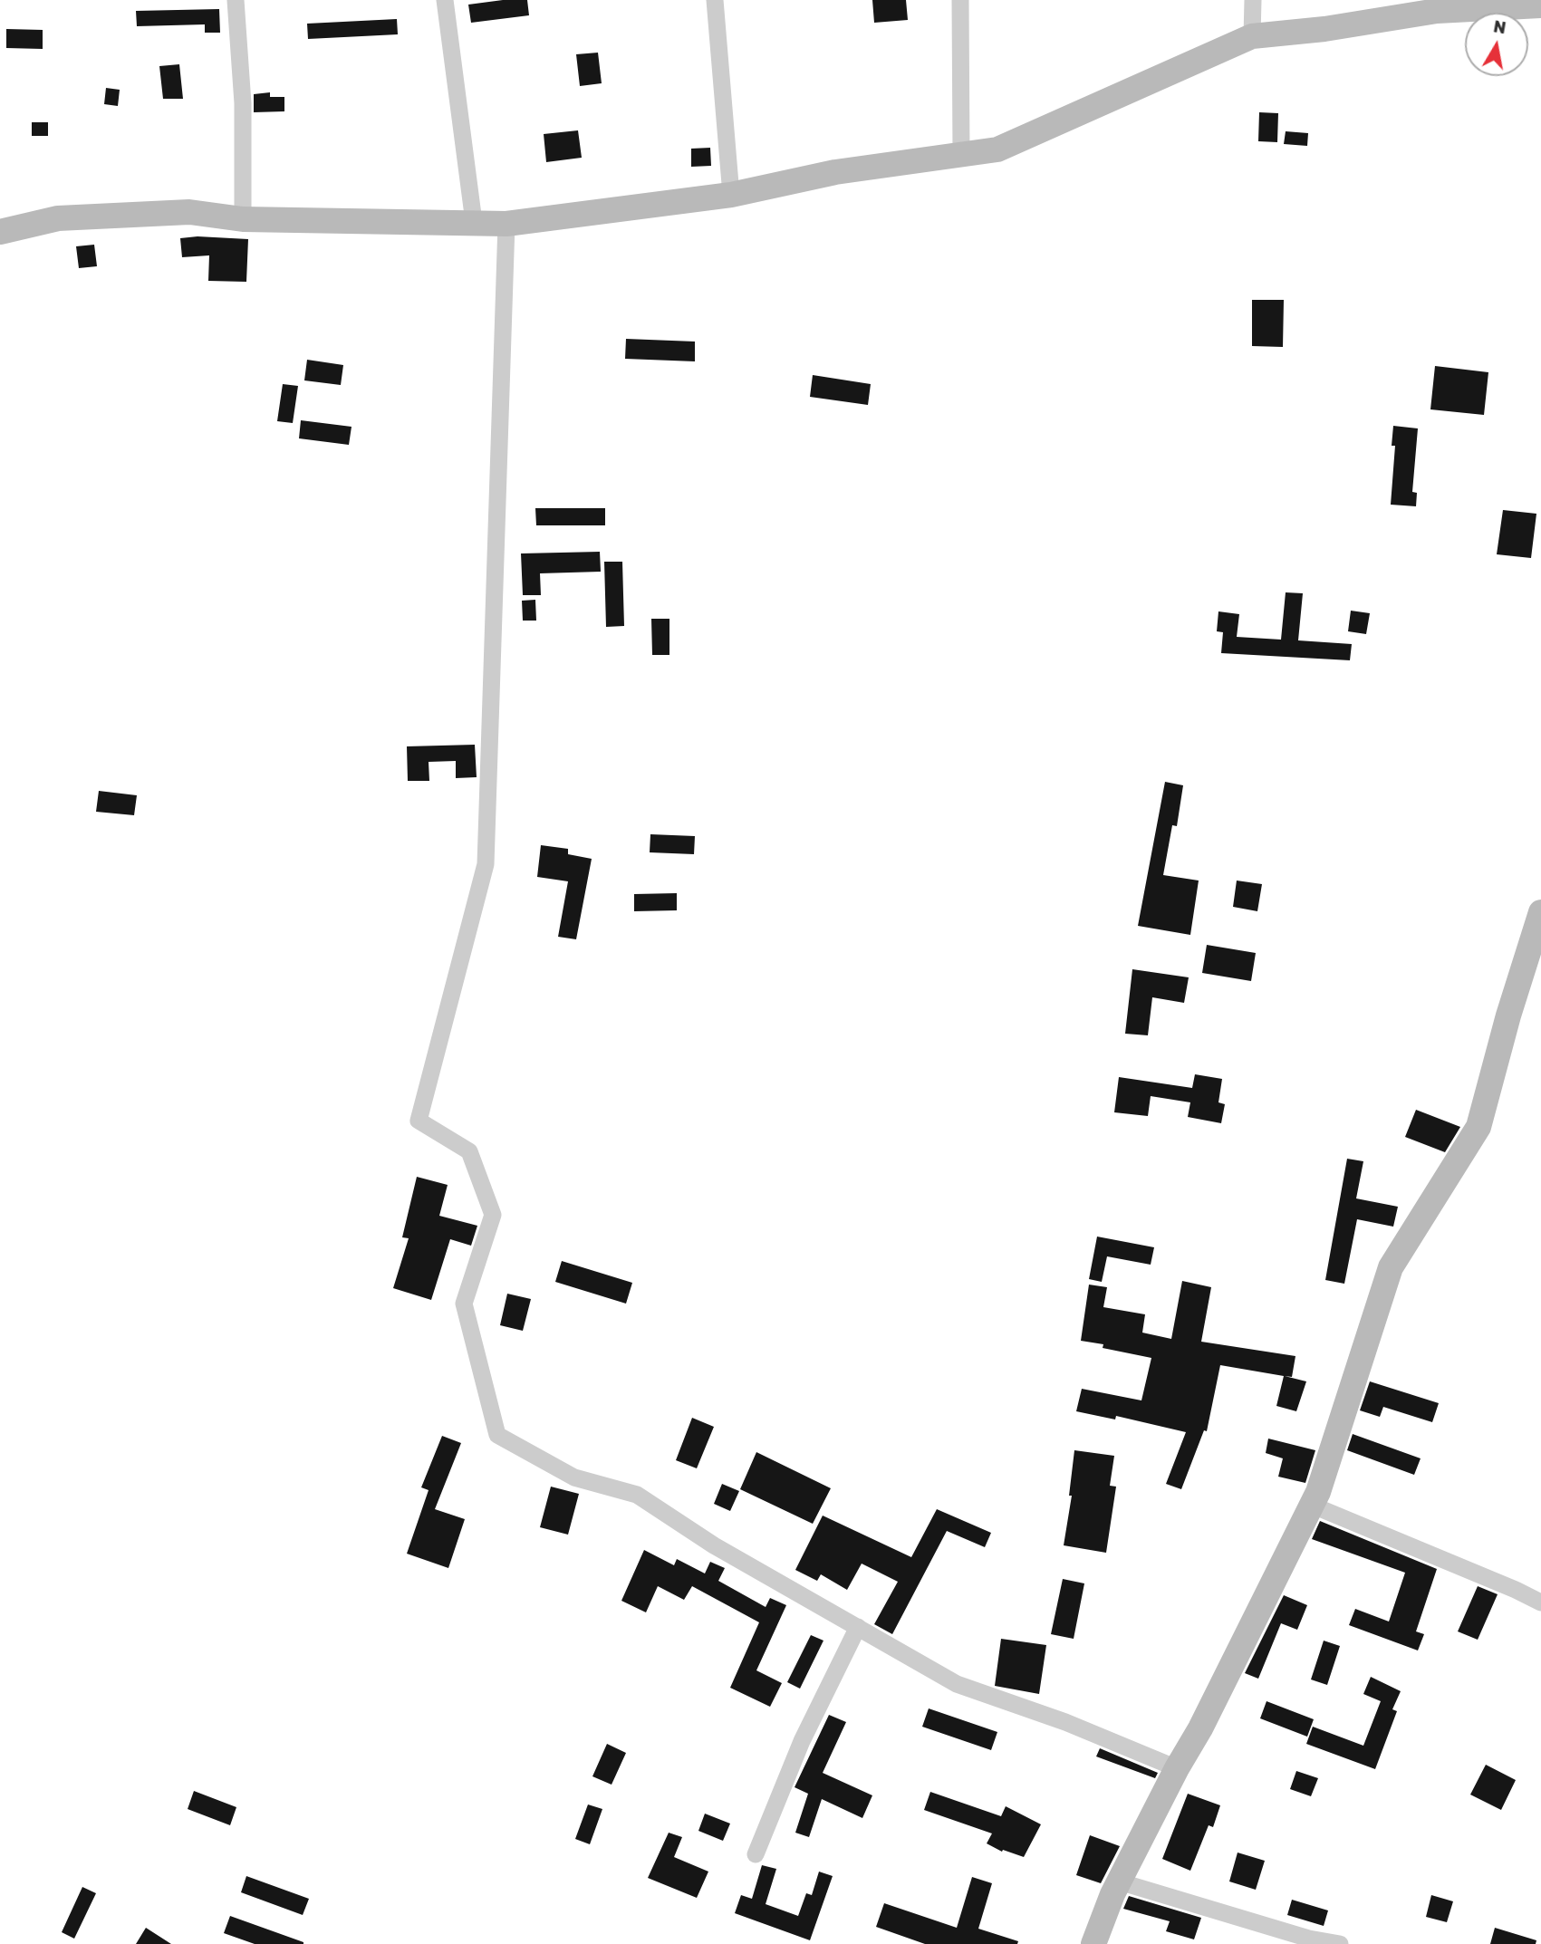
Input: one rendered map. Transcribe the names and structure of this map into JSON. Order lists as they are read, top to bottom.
{
  "north": "top"
}
